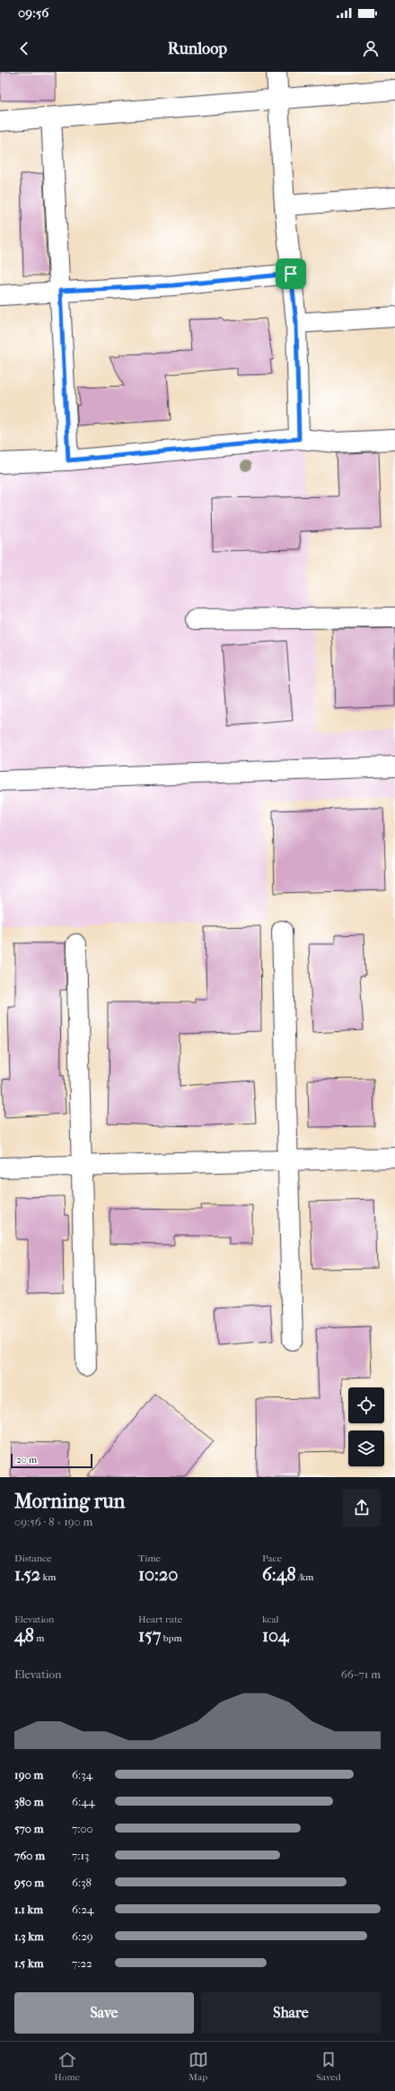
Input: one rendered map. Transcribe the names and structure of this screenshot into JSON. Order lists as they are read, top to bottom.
{
  "scale_bar": "20 m",
  "page": {
    "status": "09:56",
    "header": "Runloop",
    "scale": "20 m",
    "heading": ["Morning run", "09:56 · 8 × 190 m"],
    "stats": [
      ["Distance", "1.52 km"],
      ["Time", "10:20"],
      ["Pace", "6:48 /km"],
      ["Elevation", "48 m"],
      ["Heart rate", "157 bpm"],
      ["kcal", "104"]
    ],
    "chart": ["Elevation", "66–71 m"],
    "list": [
      {
        "name": "190 m",
        "note": "6:34"
      },
      {
        "name": "380 m",
        "note": "6:44"
      },
      {
        "name": "570 m",
        "note": "7:00"
      },
      {
        "name": "760 m",
        "note": "7:13"
      },
      {
        "name": "950 m",
        "note": "6:38"
      },
      {
        "name": "1.1 km",
        "note": "6:24"
      },
      {
        "name": "1.3 km",
        "note": "6:29"
      },
      {
        "name": "1.5 km",
        "note": "7:22"
      }
    ],
    "buttons": ["Save", "Share"],
    "tabs": ["Home", "Map", "Saved"]
  }
}
